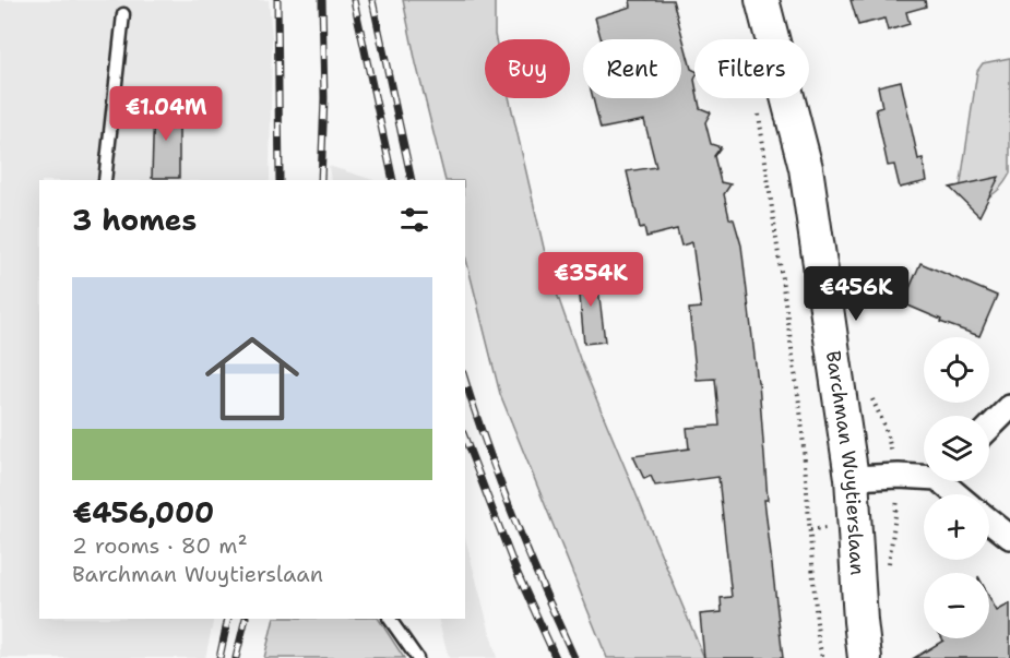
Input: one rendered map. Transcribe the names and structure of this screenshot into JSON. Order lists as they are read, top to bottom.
{
  "streets": {
    "main road": ["Barchman Wuytierslaan"]
  },
  "page": {
    "chip": ["Buy", "Rent", "Filters"],
    "price": ["€1.04M", "€354K", "€456K"],
    "heading": "3 homes",
    "list": [
      {
        "name": "€456,000",
        "note": "2 rooms · 80 m² · Barchman Wuytierslaan"
      }
    ],
    "map_buttons": ["+", "−"]
  }
}
